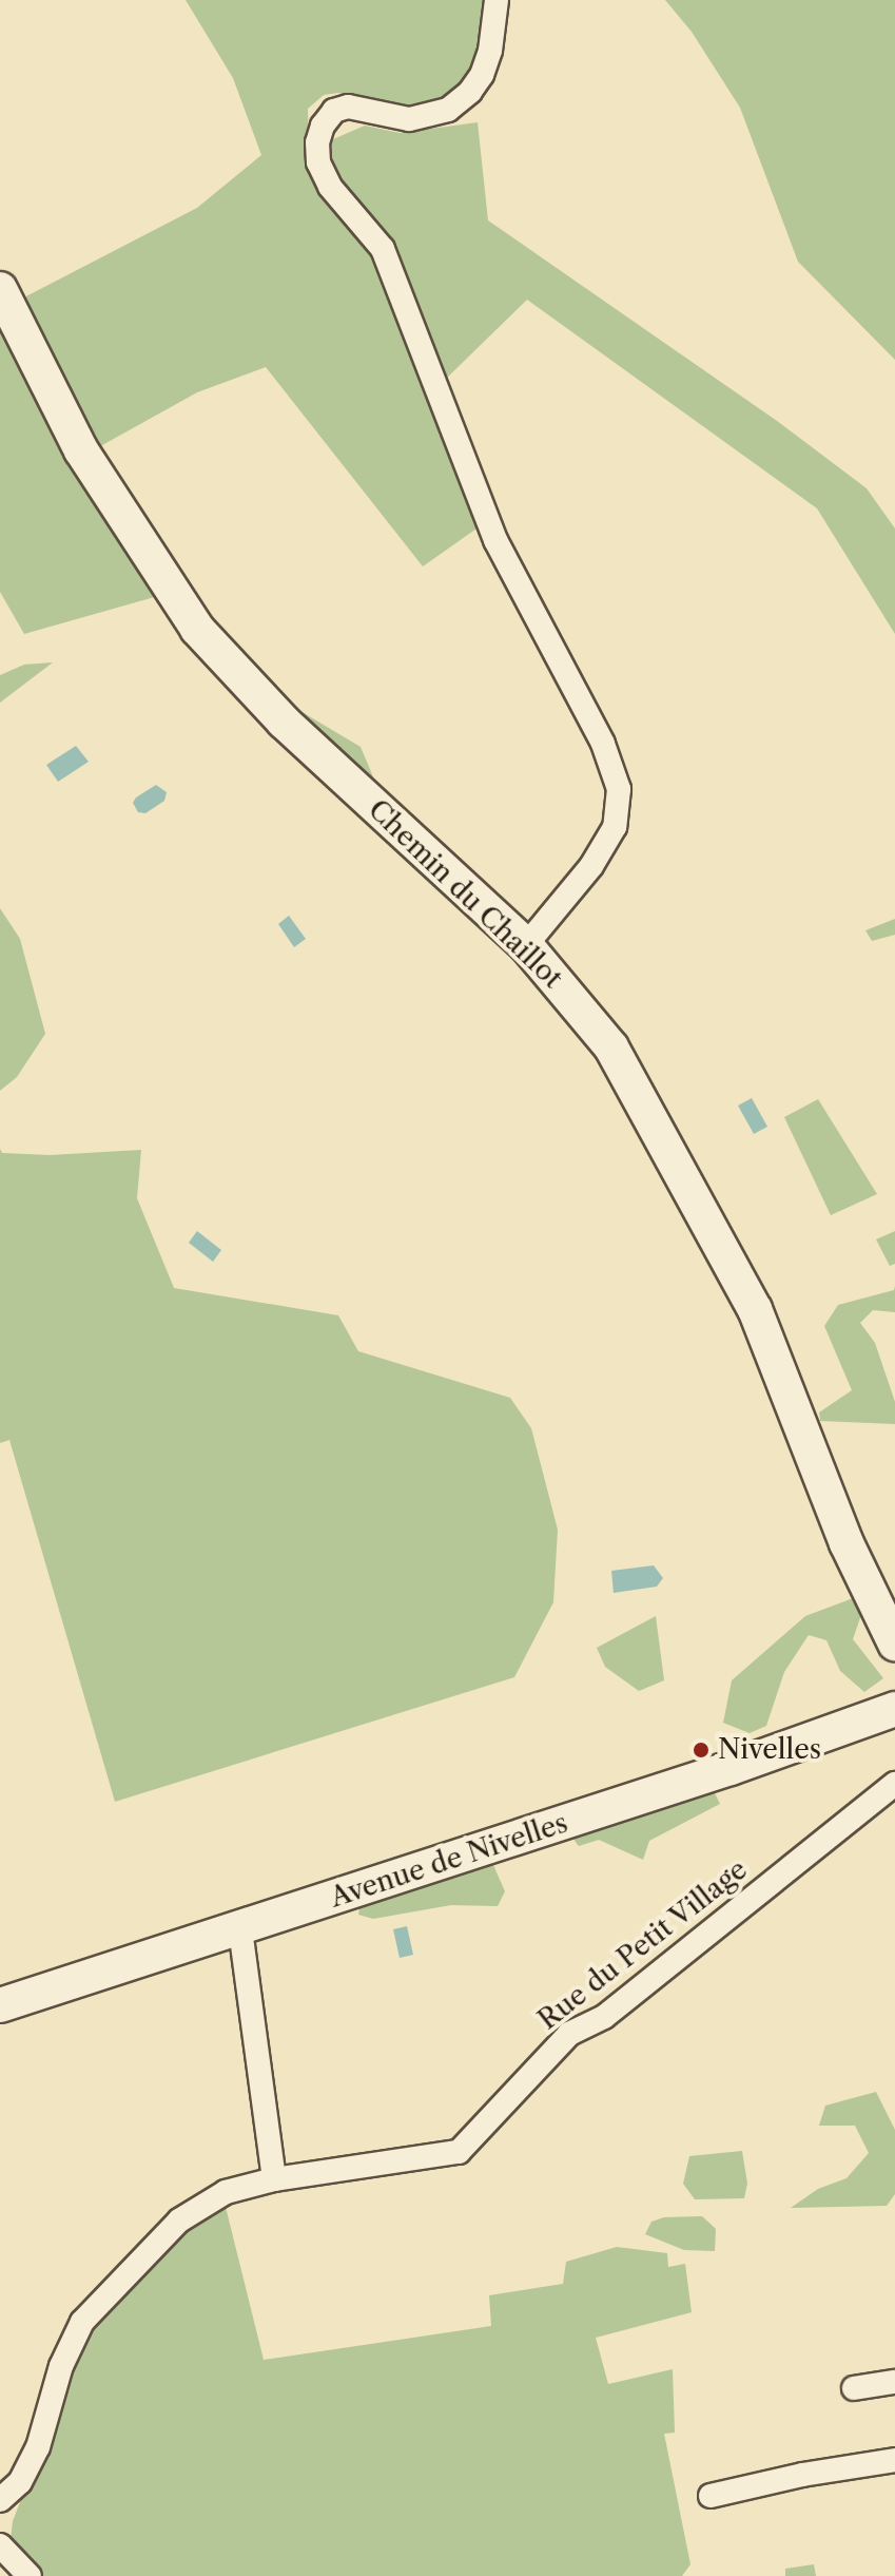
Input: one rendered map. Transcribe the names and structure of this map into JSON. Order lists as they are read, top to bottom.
{
  "streets": {
    "street": ["Chemin du Chaillot", "Avenue de Nivelles", "Rue du Petit Village"]
  },
  "places": ["Nivelles"]
}
